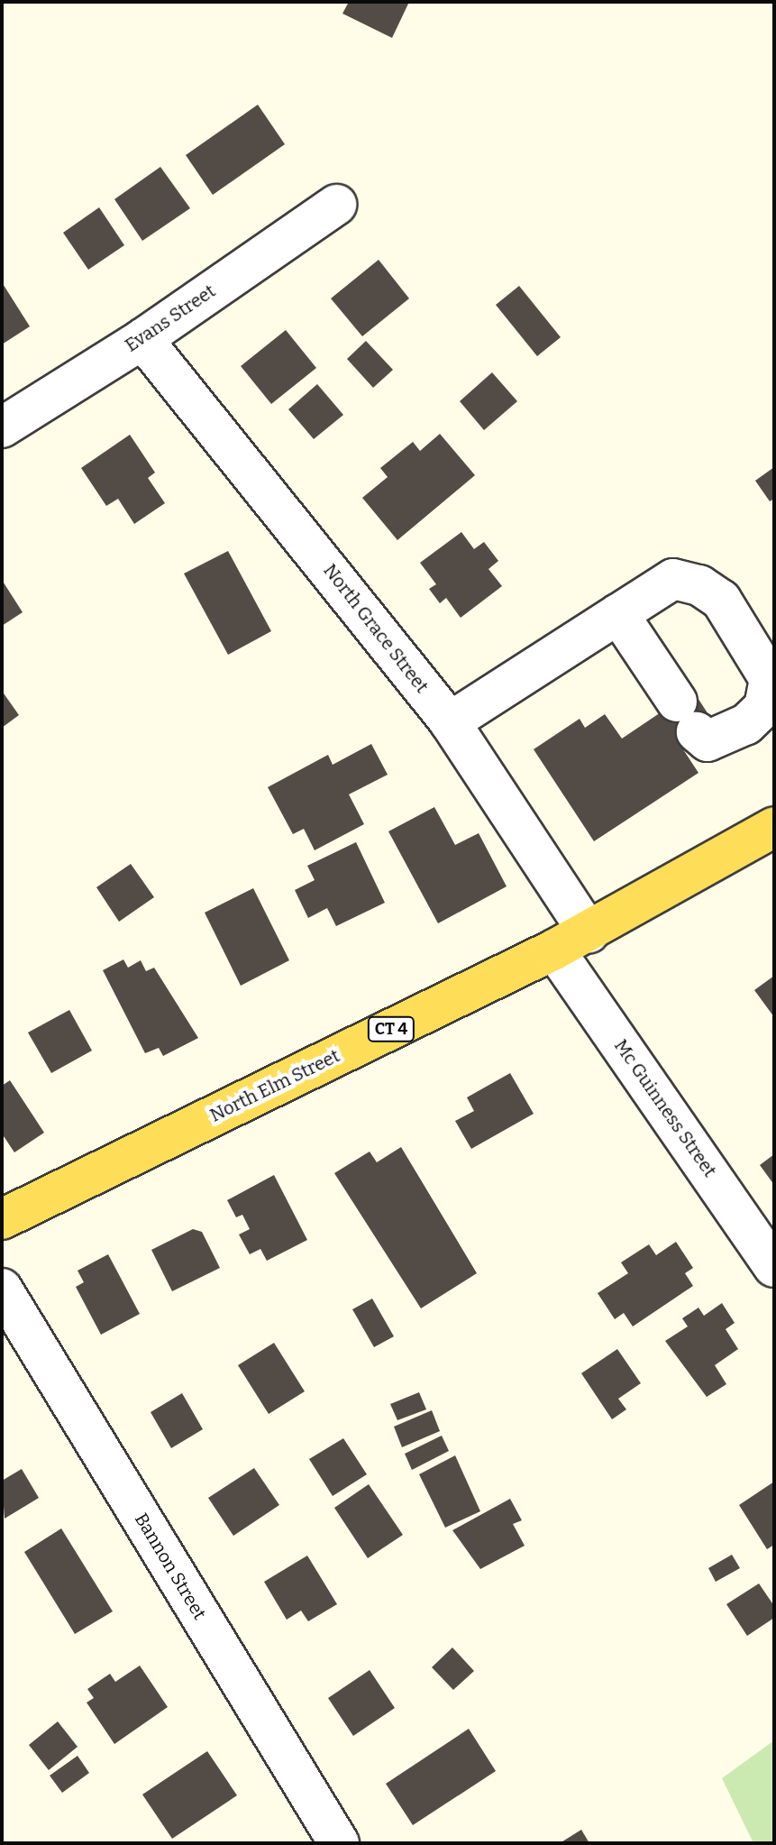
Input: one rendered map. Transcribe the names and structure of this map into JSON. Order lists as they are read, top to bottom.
{
  "streets": {
    "main road": ["CT 4", "North Elm Street"],
    "street": [
      "Evans Street",
      "North Grace Street",
      "Mc Guinness Street",
      "Bannon Street"
    ]
  },
  "crossings": [
    ["Evans Street", "North Grace Street"],
    ["North Grace Street", "North Elm Street"],
    ["North Grace Street", "Mc Guinness Street"],
    ["North Elm Street", "Mc Guinness Street"]
  ]
}
